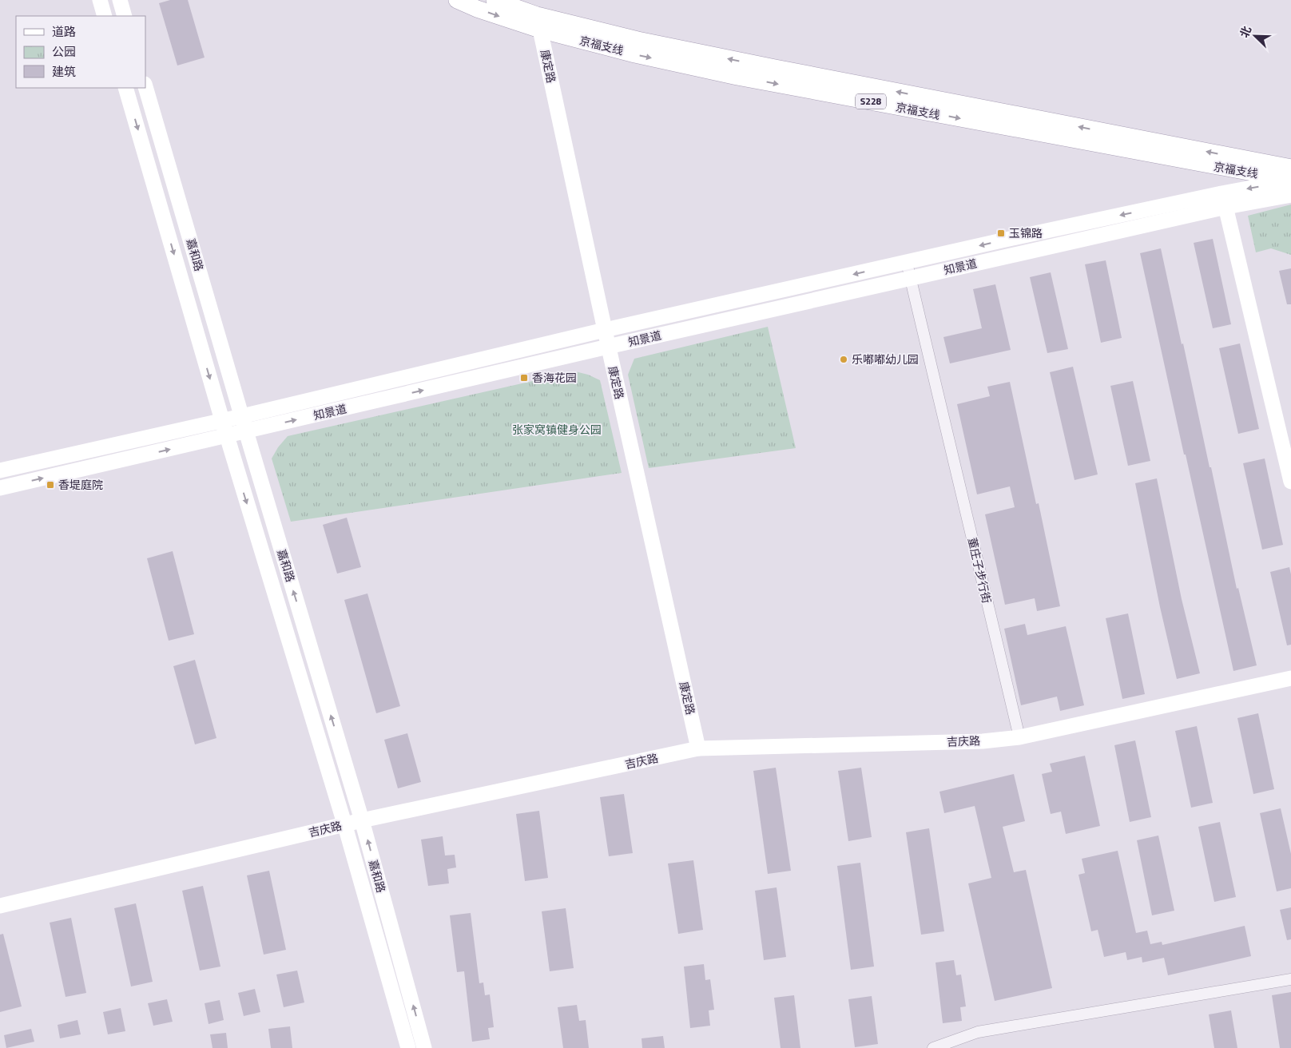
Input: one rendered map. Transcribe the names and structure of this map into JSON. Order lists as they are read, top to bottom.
{
  "streets": {
    "main road": [
      "京福支线",
      "康定路",
      "S228",
      "嘉和路",
      "知景道",
      "吉庆路"
    ],
    "street": ["董庄子步行街"]
  },
  "crossings": [
    ["京福支线", "康定路"],
    ["京福支线", "知景道"],
    ["康定路", "知景道"],
    ["康定路", "吉庆路"],
    ["嘉和路", "知景道"],
    ["嘉和路", "吉庆路"],
    ["知景道", "董庄子步行街"],
    ["董庄子步行街", "吉庆路"]
  ],
  "parks": ["张家窝镇健身公园"],
  "places": {
    "transit": ["玉锦路", "香海花园", "香堤庭院"],
    "other": ["乐嘟嘟幼儿园"]
  },
  "legend": ["道路", "公园", "建筑"],
  "north": "top left"
}
